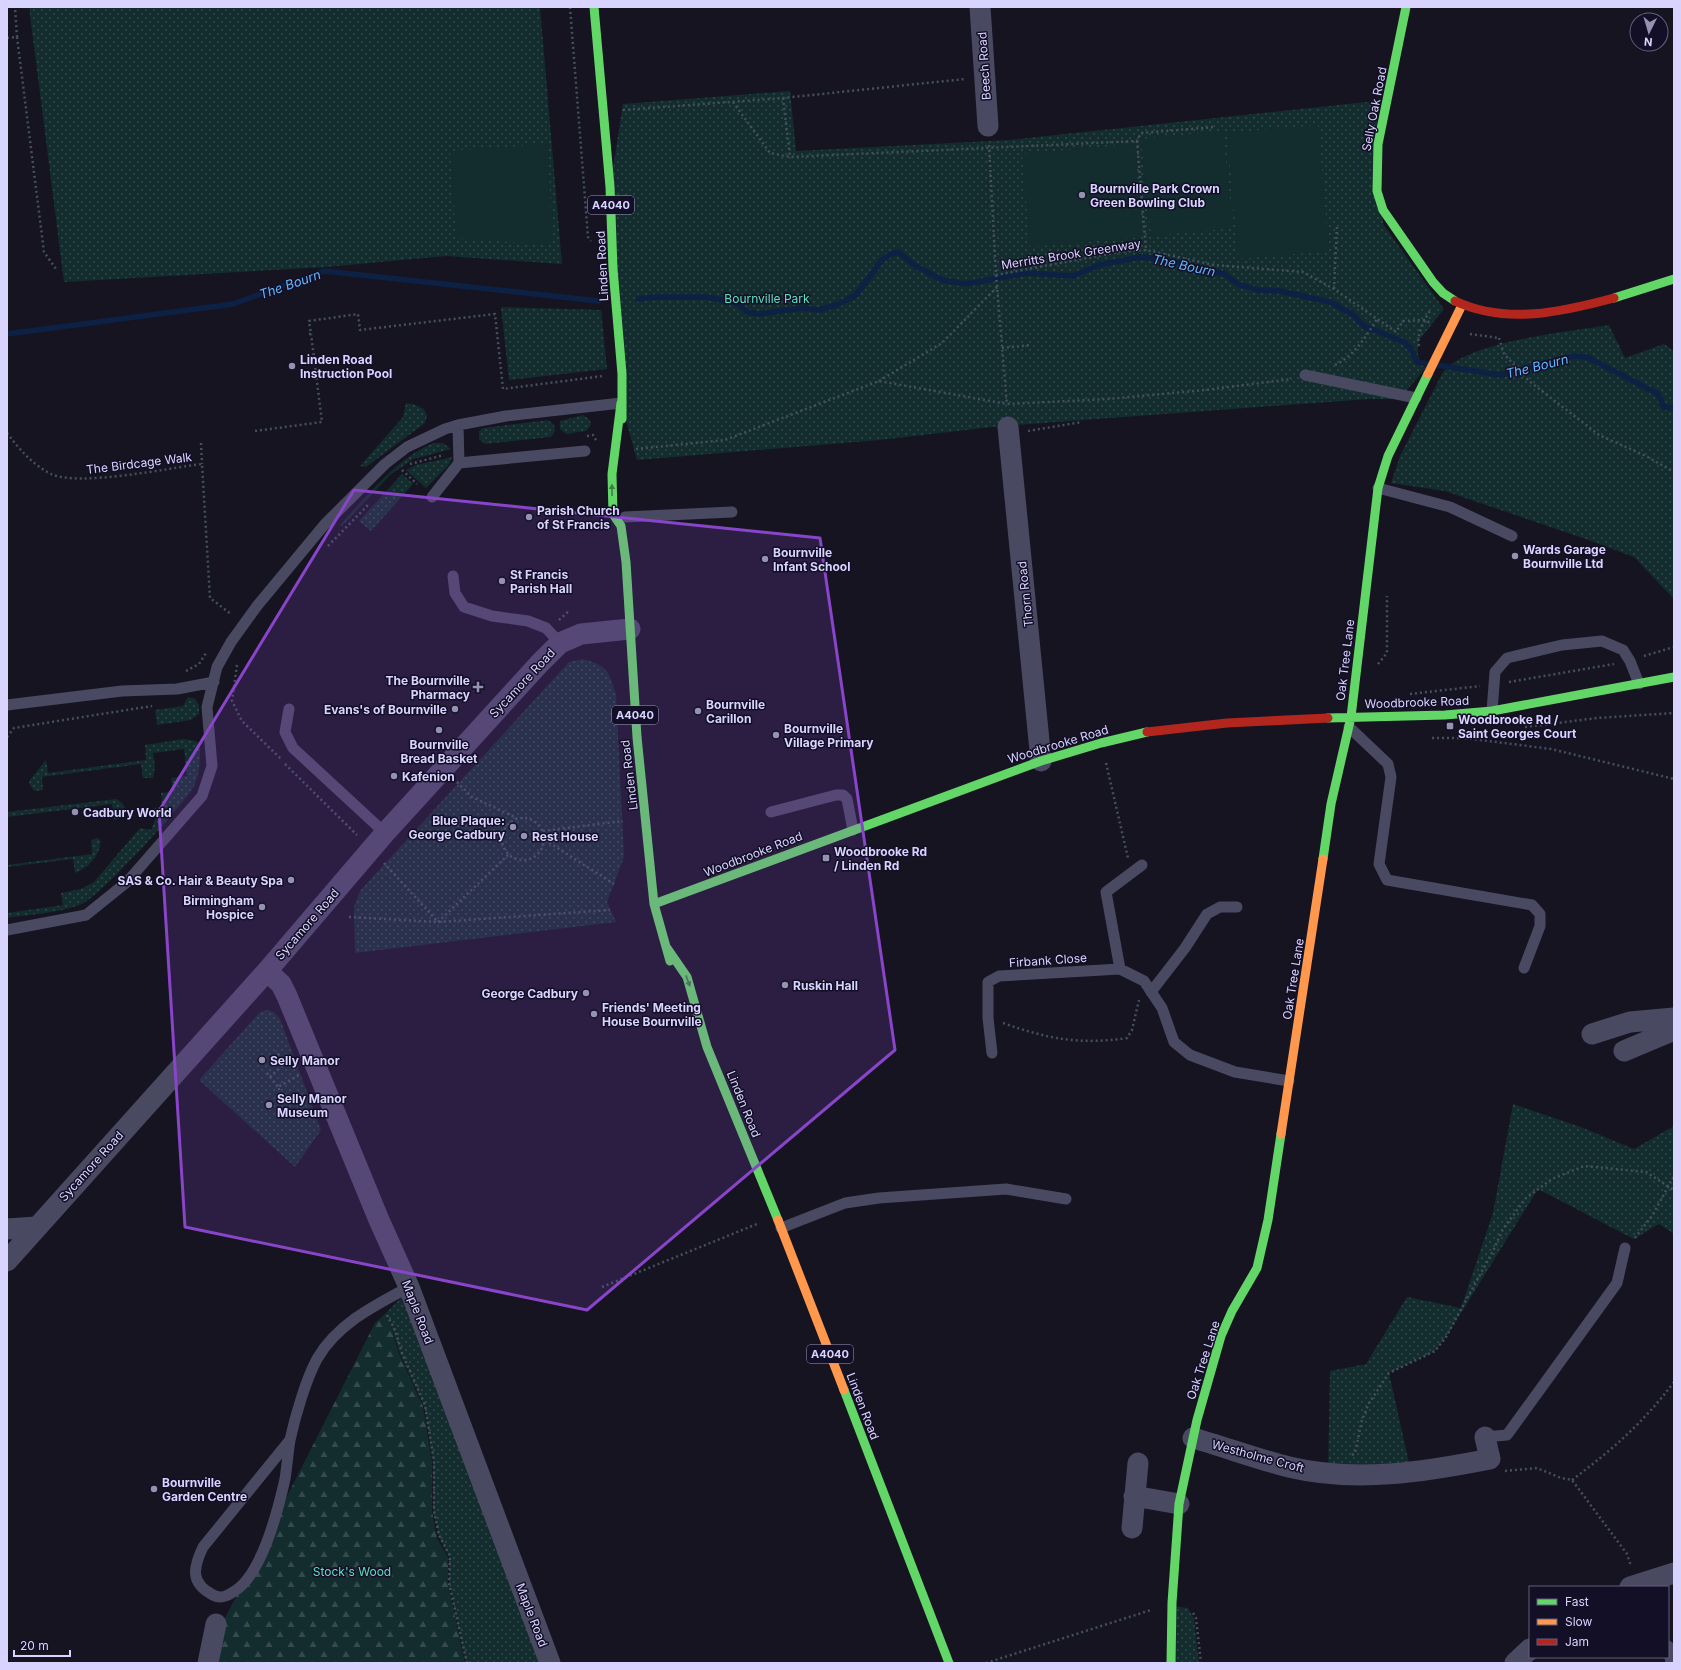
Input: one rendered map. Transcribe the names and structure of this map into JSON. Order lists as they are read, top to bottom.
{
  "streets": {
    "main road": [
      "Selly Oak Road",
      "A4040",
      "Linden Road",
      "Oak Tree Lane",
      "Woodbrooke Road"
    ],
    "street": [
      "Beech Road",
      "Thorn Road",
      "Sycamore Road",
      "Maple Road",
      "Westholme Croft"
    ],
    "lane": ["Firbank Close"],
    "path": ["Merritts Brook Greenway", "The Birdcage Walk"]
  },
  "crossings": [
    ["Beech Road", "Merritts Brook Greenway"],
    ["Selly Oak Road", "Oak Tree Lane"],
    ["Linden Road", "Sycamore Road"],
    ["Linden Road", "Woodbrooke Road"],
    ["Thorn Road", "Woodbrooke Road"],
    ["Oak Tree Lane", "Woodbrooke Road"],
    ["Oak Tree Lane", "Westholme Croft"],
    ["Sycamore Road", "Maple Road"]
  ],
  "water": ["The Bourn"],
  "parks": ["Bournville Park", "Stock's Wood"],
  "places": {
    "other": [
      "Bournville Park Crown Green Bowling Club",
      "Linden Road Instruction Pool",
      "Parish Church of St Francis",
      "Wards Garage Bournville Ltd",
      "Bournville Infant School",
      "St Francis Parish Hall",
      "Evans's of Bournville",
      "Bournville Carillon",
      "Bournville Bread Basket",
      "Bournville Village Primary",
      "Kafenion",
      "Cadbury World",
      "Blue Plaque: George Cadbury",
      "Rest House",
      "SAS & Co. Hair & Beauty Spa",
      "Birmingham Hospice",
      "Ruskin Hall",
      "George Cadbury",
      "Friends' Meeting House Bournville",
      "Selly Manor",
      "Selly Manor Museum",
      "Bournville Garden Centre"
    ],
    "health": ["The Bournville Pharmacy"],
    "transit": ["Woodbrooke Rd / Saint Georges Court", "Woodbrooke Rd / Linden Rd"]
  },
  "legend": ["Fast", "Slow", "Jam"],
  "scale_bar": "20 m",
  "north": "bottom"
}
